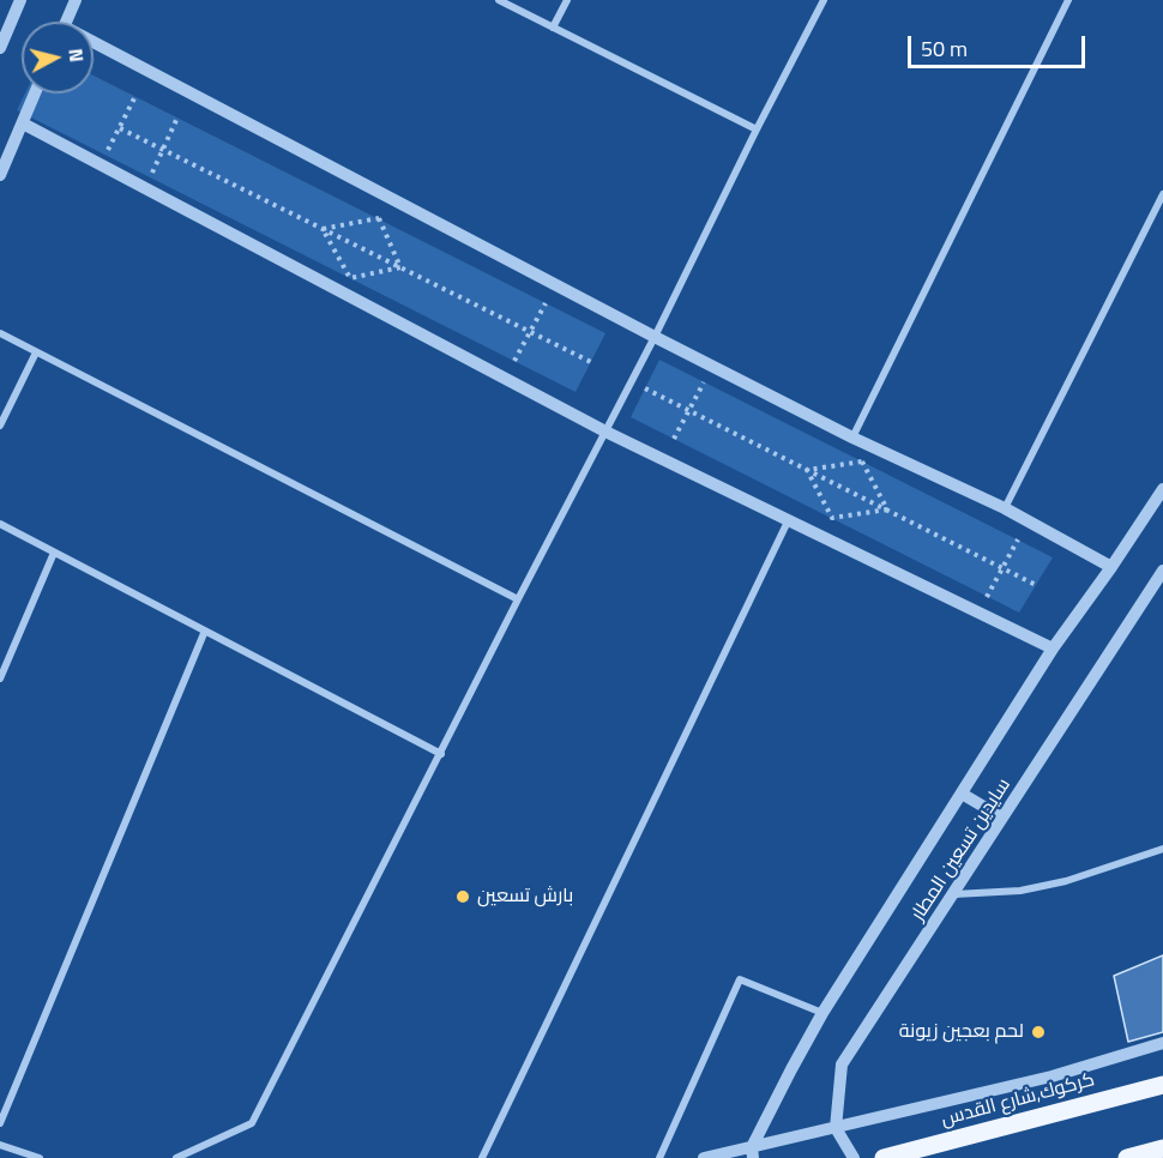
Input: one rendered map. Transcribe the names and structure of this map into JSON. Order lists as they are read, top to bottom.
{
  "streets": {
    "main road": ["كركوك,شارع القدس"],
    "street": ["سايدين تسعين المطار"]
  },
  "places": ["بارش تسعين", "لحم بعجين زيونة"],
  "scale_bar": "50 m",
  "north": "right"
}
